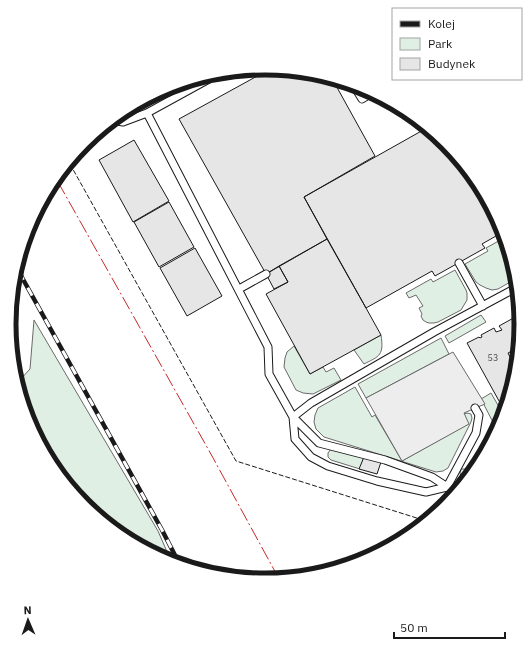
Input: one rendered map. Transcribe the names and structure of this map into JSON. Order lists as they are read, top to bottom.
{
  "house_numbers": ["53"],
  "legend": ["Kolej", "Park", "Budynek"],
  "scale_bar": "50 m",
  "north": "top"
}
